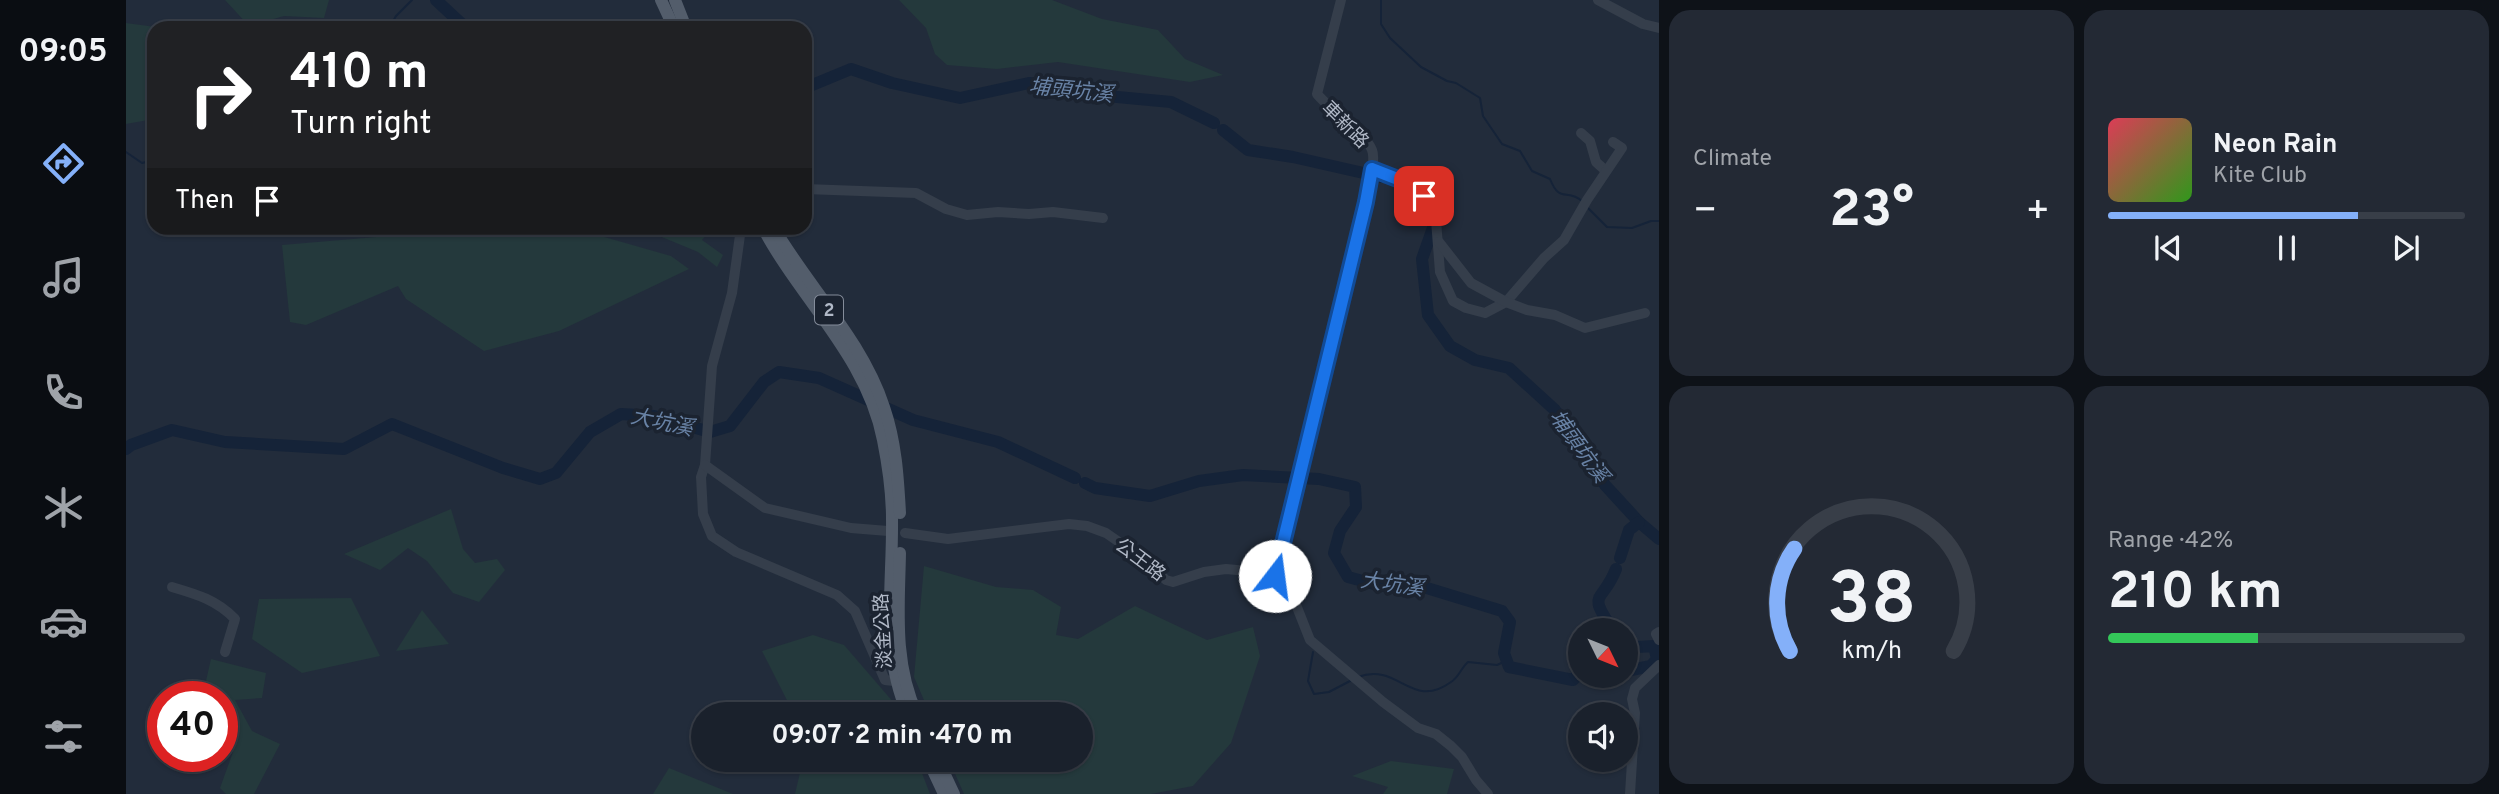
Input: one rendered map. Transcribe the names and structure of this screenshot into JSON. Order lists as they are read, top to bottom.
{
  "streets": {
    "main road": ["2", "淡金公路"],
    "street": ["車新路", "公王路"]
  },
  "crossings": [
    ["車新路", "公王路"],
    ["2", "淡金公路"],
    ["公王路", "淡金公路"]
  ],
  "water": ["埔頭坑溪", "大坑溪"],
  "north": "bottom right",
  "page": {
    "tabs": "09:05",
    "tile": [
      "Climate",
      ["Range · 42%", "210 km"]
    ],
    "turn": ["410 m", "Turn right"],
    "song": ["Neon Rain", "Kite Club"],
    "then": "Then",
    "heat": ["−", "23°", "+"],
    "limit": "40",
    "trip": "09:07 · 2 min · 470 m",
    "gauge": ["38", "km/h"]
  }
}
